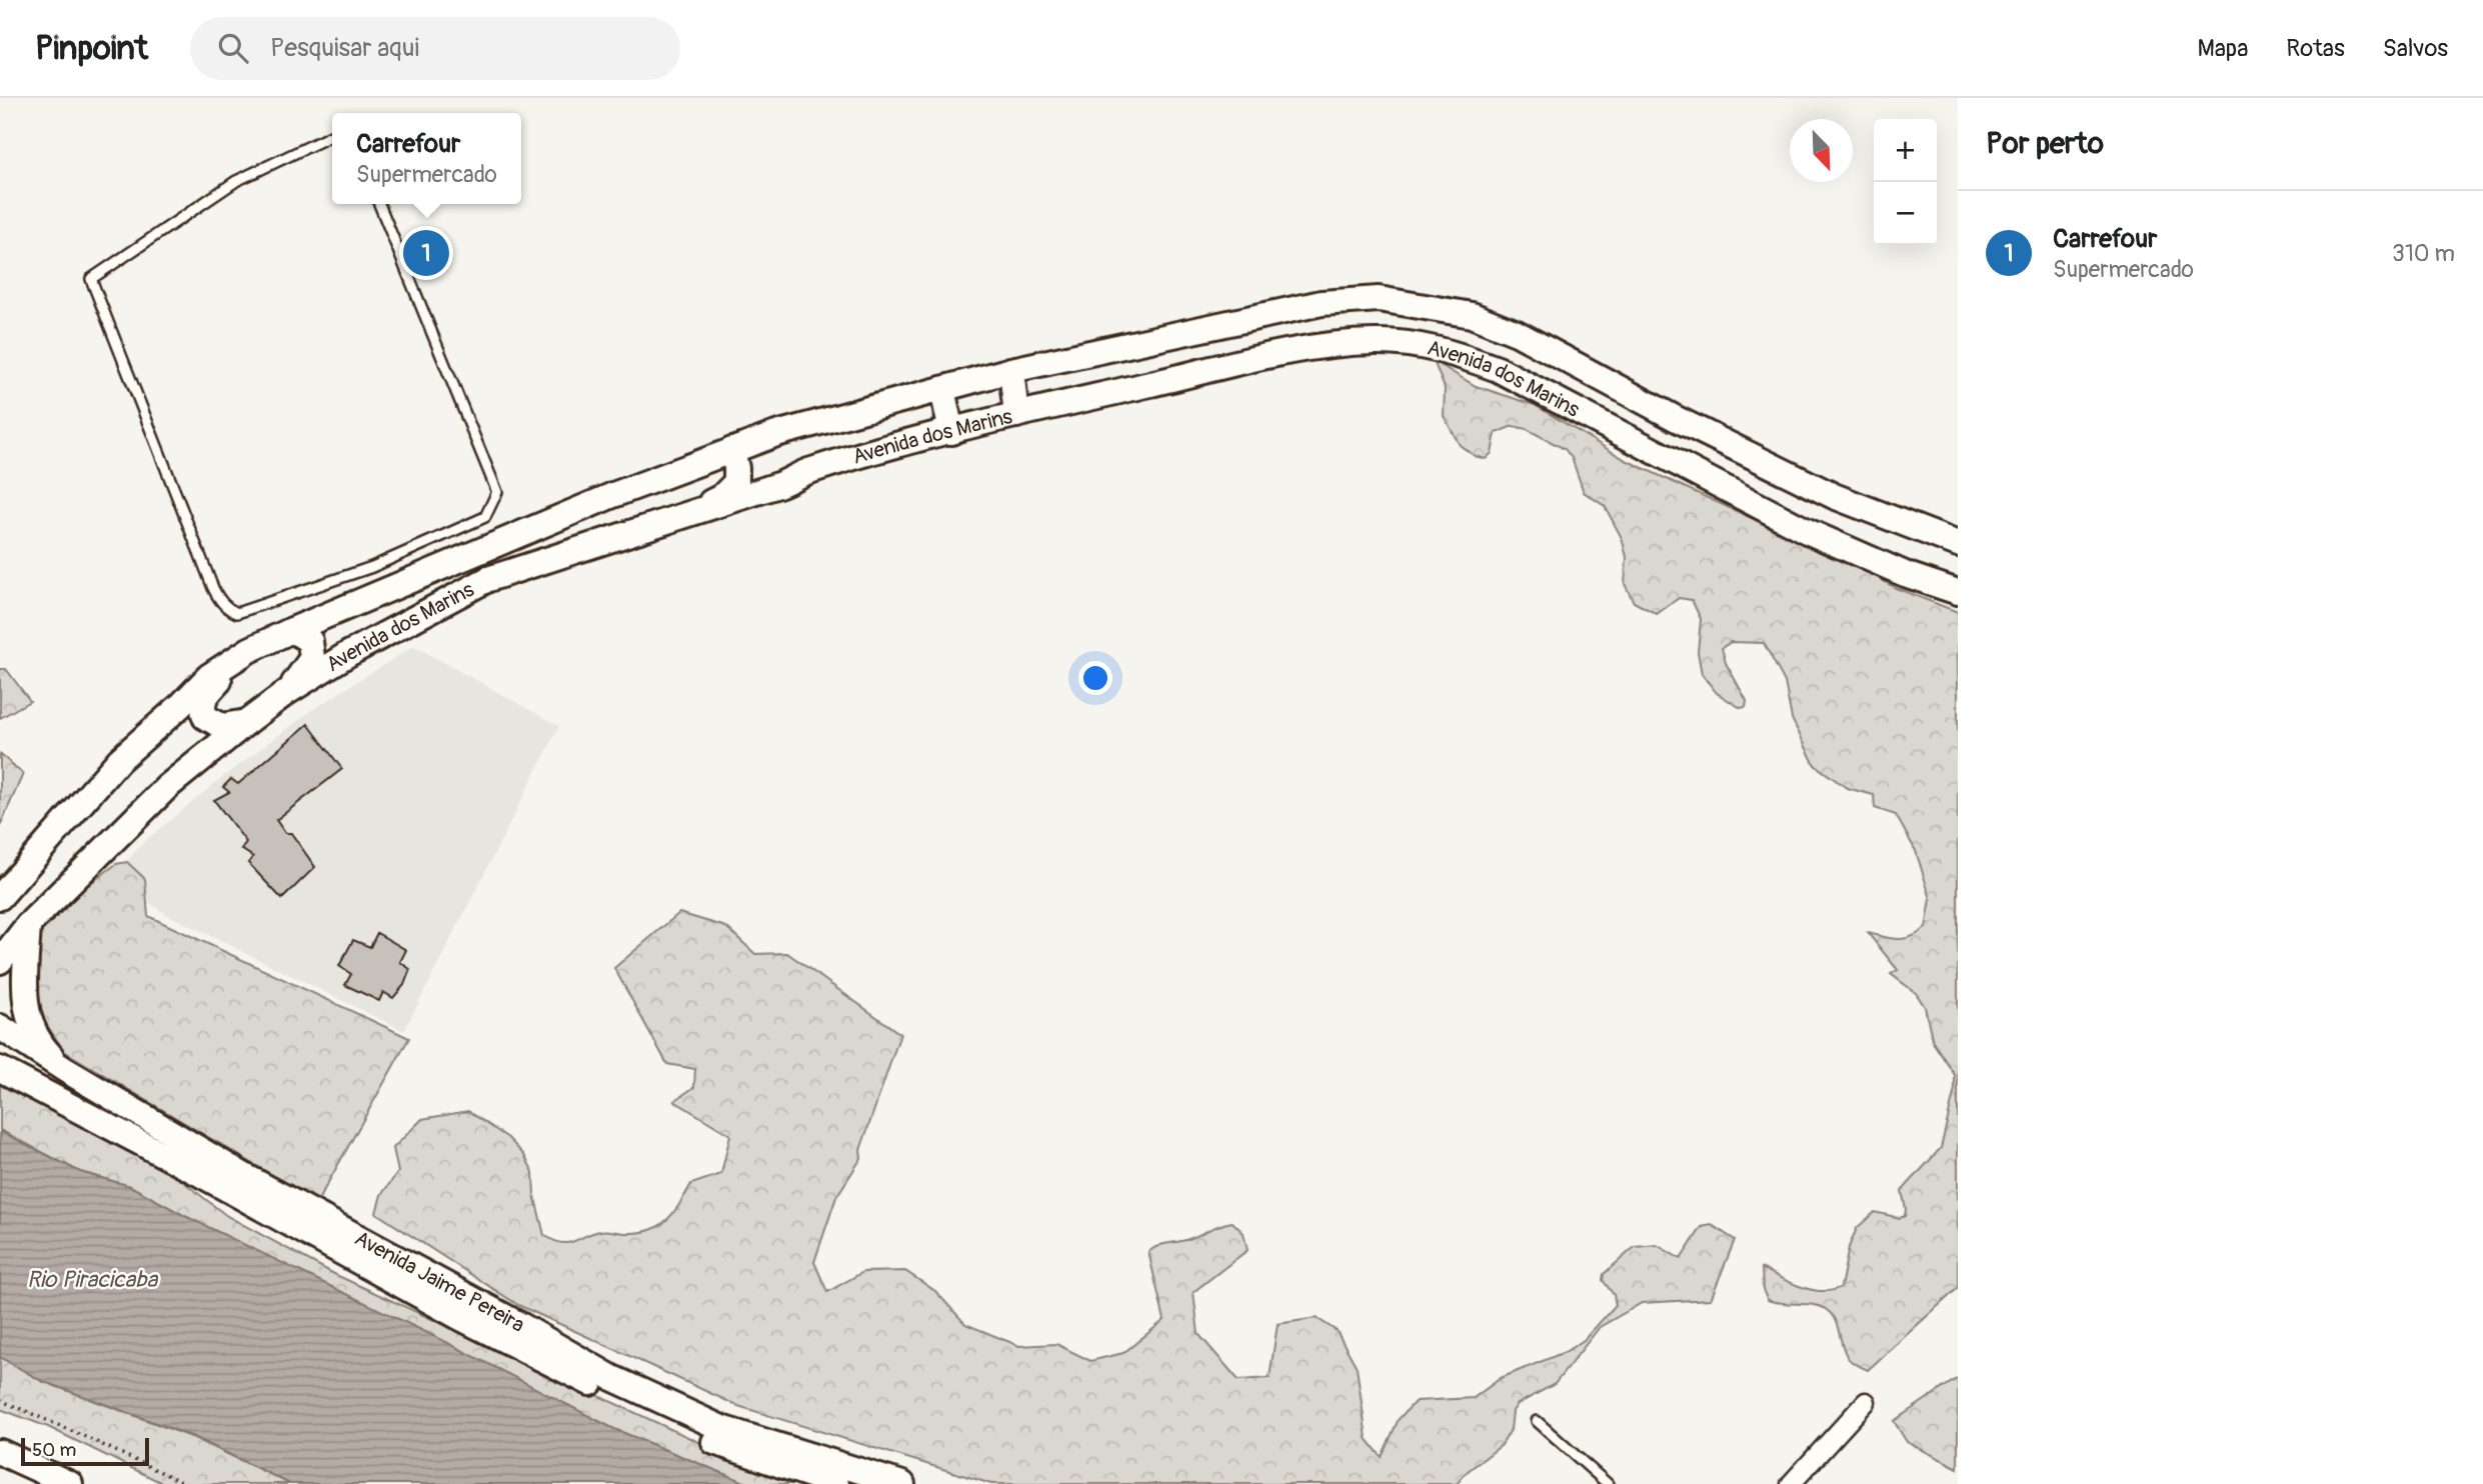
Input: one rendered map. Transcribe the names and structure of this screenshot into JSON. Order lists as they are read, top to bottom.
{
  "streets": {
    "street": ["Avenida dos Marins", "Avenida Jaime Pereira"]
  },
  "water": ["Rio Piracicaba"],
  "scale_bar": "50 m",
  "north": "bottom right",
  "page": {
    "header": "Pinpoint",
    "search": "Pesquisar aqui",
    "nav": ["Mapa", "Rotas", "Salvos"],
    "heading": "Por perto",
    "popup": ["Carrefour", "Supermercado"],
    "map_buttons": ["+", "−"],
    "list": [
      {
        "mark": "1",
        "name": "Carrefour",
        "note": "Supermercado",
        "value": "310 m"
      }
    ],
    "pins": "1",
    "scale": "50 m"
  }
}
